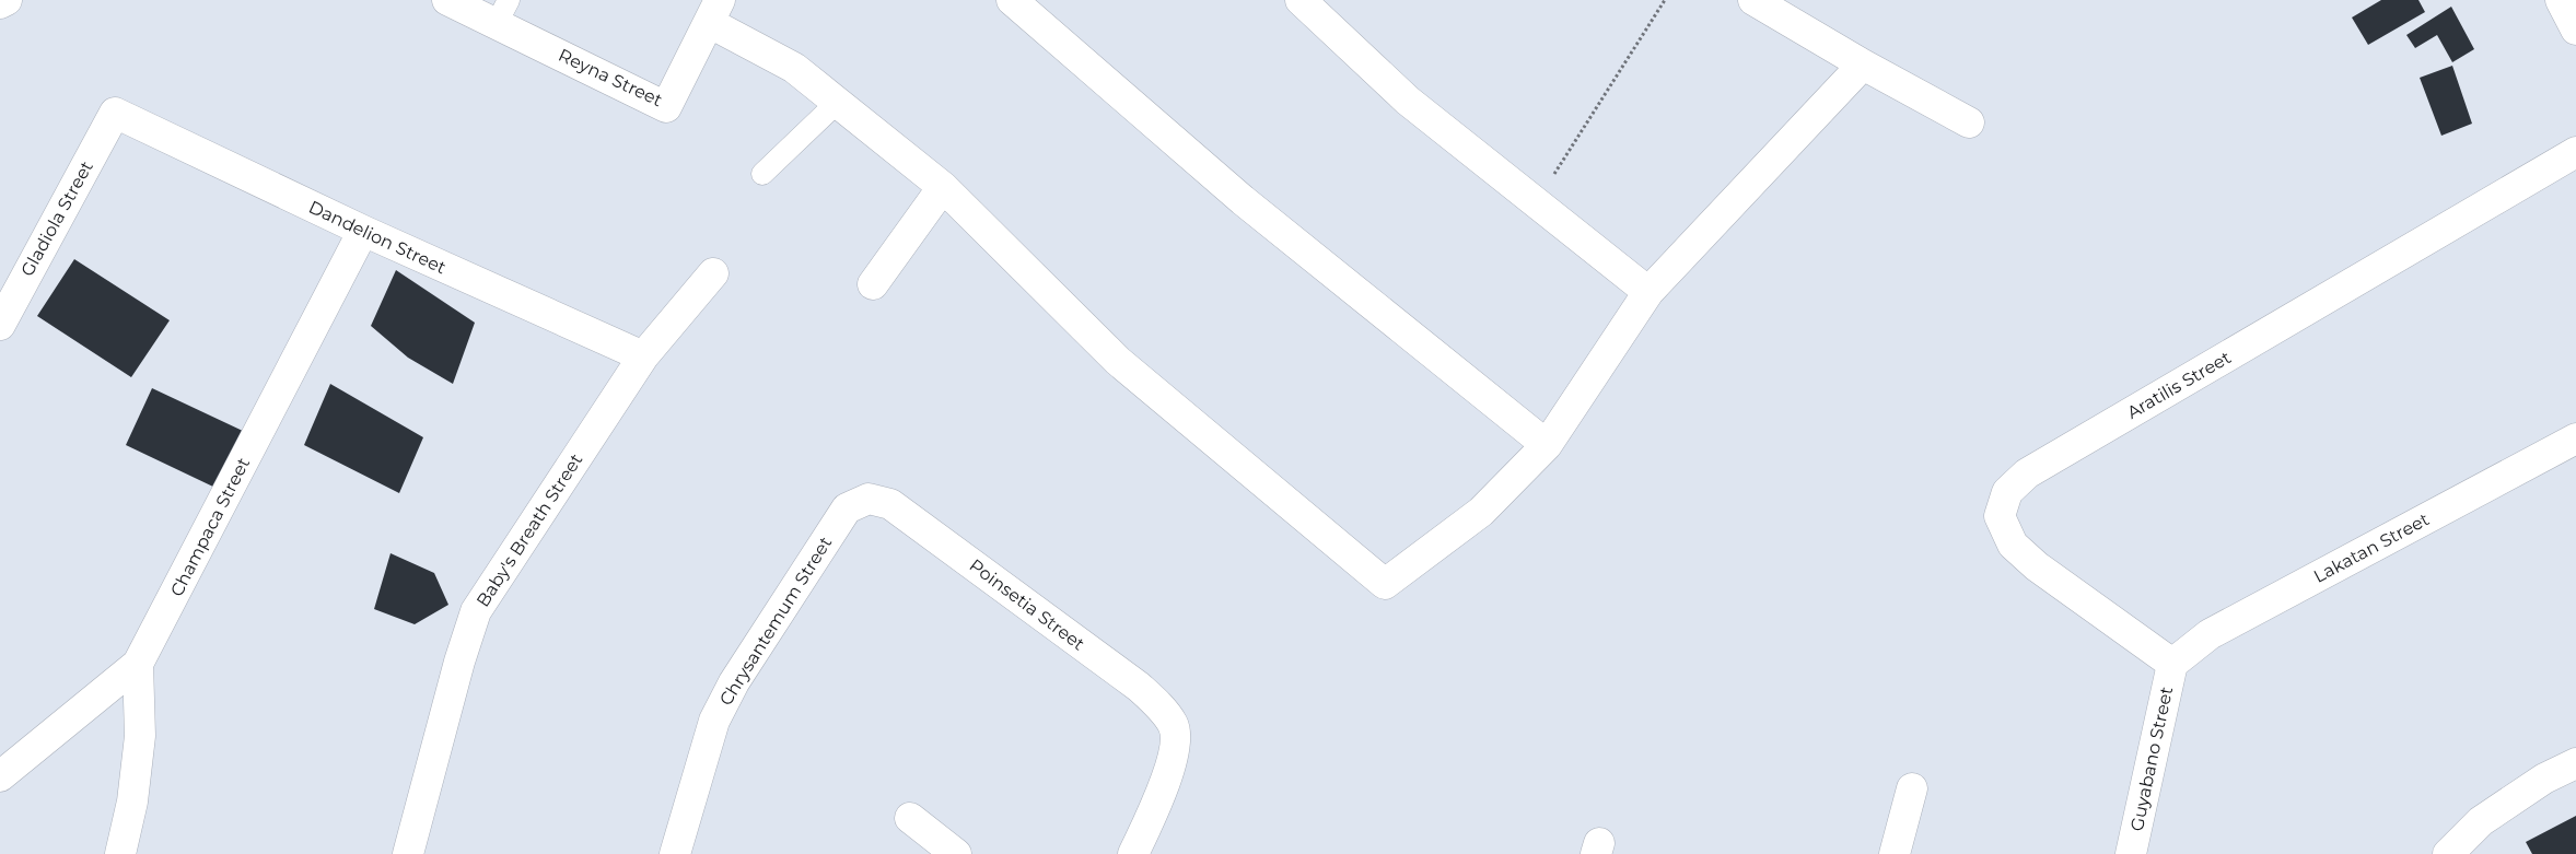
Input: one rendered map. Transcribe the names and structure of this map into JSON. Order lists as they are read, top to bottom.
{
  "streets": {
    "street": [
      "Reyna Street",
      "Gladiola Street",
      "Dandelion Street",
      "Aratilis Street",
      "Champaca Street",
      "Baby's Breath Street",
      "Lakatan Street",
      "Poinsetia Street",
      "Chrysantemum Street",
      "Guyabano Street"
    ]
  },
  "crossings": [
    ["Gladiola Street", "Dandelion Street"],
    ["Dandelion Street", "Champaca Street"],
    ["Dandelion Street", "Baby's Breath Street"],
    ["Aratilis Street", "Lakatan Street"],
    ["Aratilis Street", "Guyabano Street"],
    ["Lakatan Street", "Guyabano Street"],
    ["Poinsetia Street", "Chrysantemum Street"]
  ]
}
